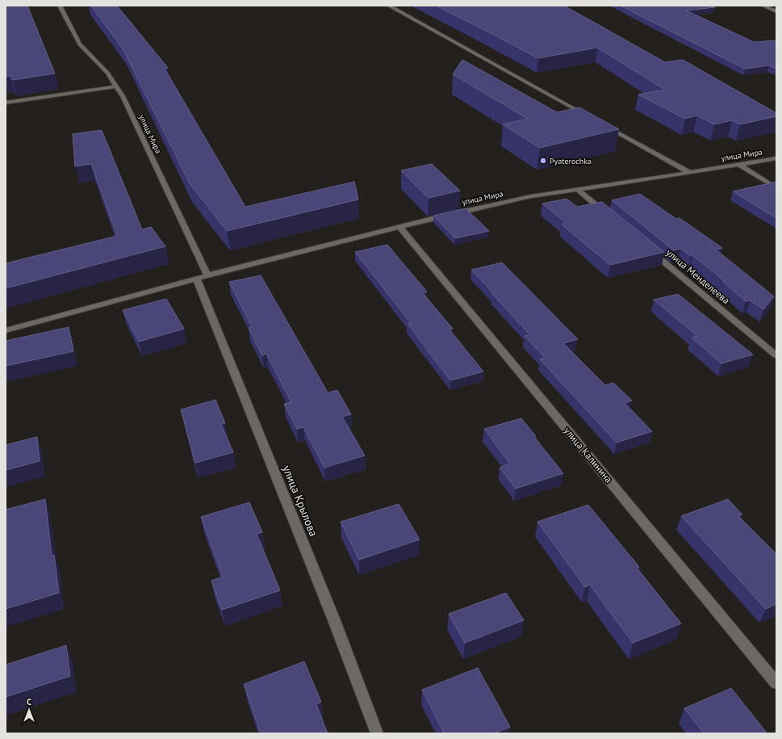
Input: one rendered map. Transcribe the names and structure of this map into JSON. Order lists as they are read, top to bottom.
{
  "streets": {
    "street": [
      "улица Мира",
      "улица Менделеева",
      "улица Калинина",
      "улица Крылова"
    ]
  },
  "crossings": [
    ["улица Мира", "улица Калинина"],
    ["улица Мира", "улица Крылова"]
  ],
  "places": ["Pyaterochka"],
  "north": "top"
}
